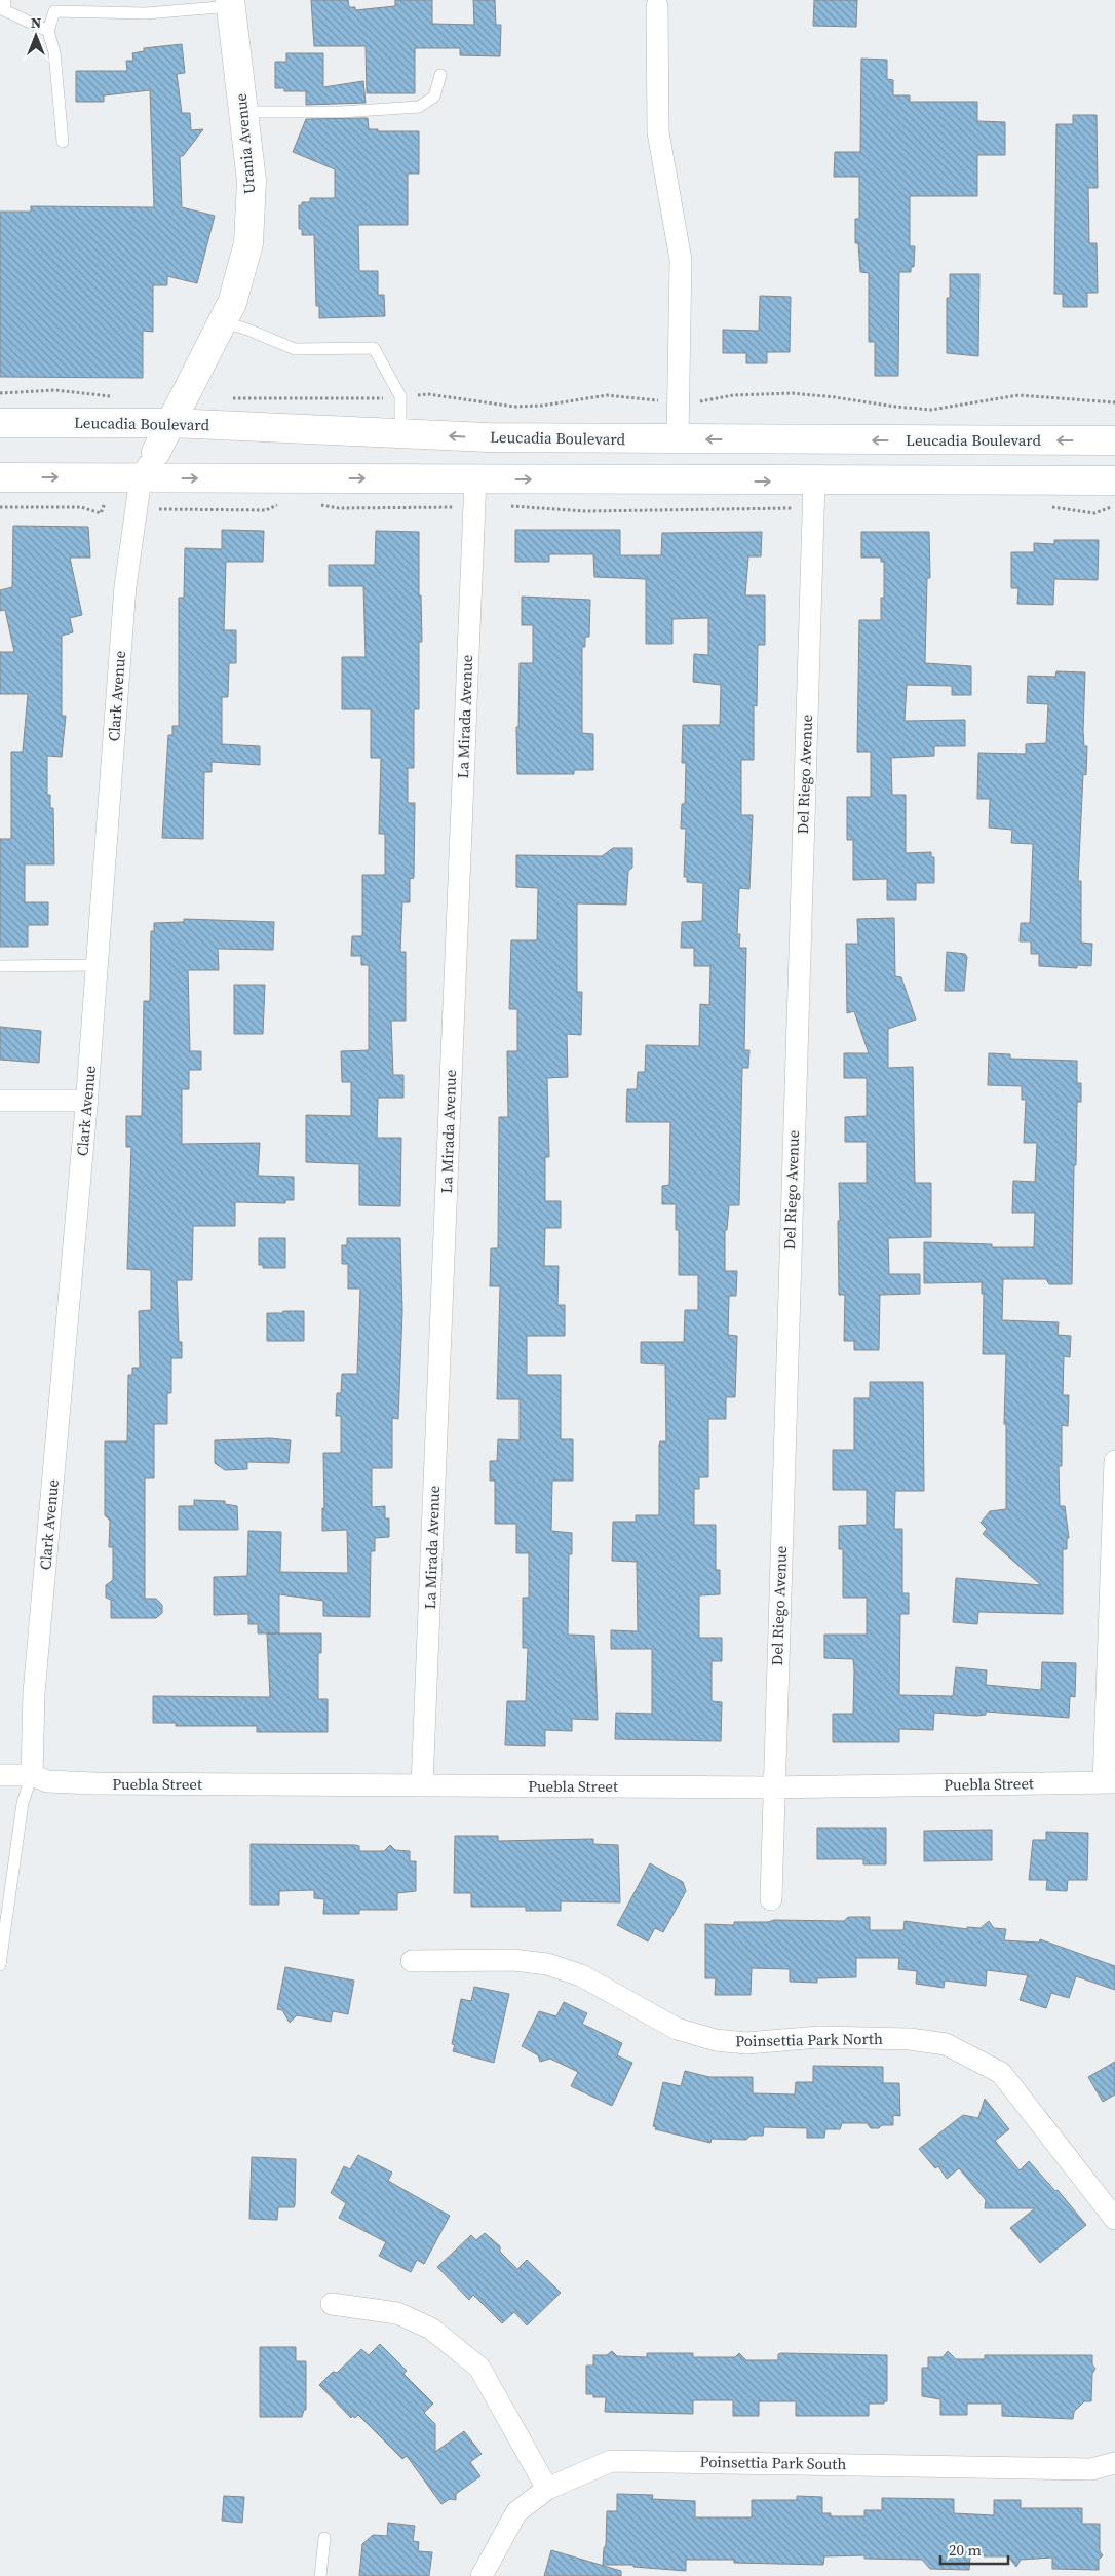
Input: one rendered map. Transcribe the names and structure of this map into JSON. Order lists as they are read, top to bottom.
{
  "streets": {
    "main road": ["Urania Avenue", "Leucadia Boulevard"],
    "street": [
      "Clark Avenue",
      "La Mirada Avenue",
      "Del Riego Avenue",
      "Puebla Street",
      "Poinsettia Park North",
      "Poinsettia Park South"
    ]
  },
  "crossings": [
    ["Urania Avenue", "Leucadia Boulevard"],
    ["Urania Avenue", "Clark Avenue"],
    ["Clark Avenue", "Puebla Street"],
    ["La Mirada Avenue", "Puebla Street"],
    ["Del Riego Avenue", "Puebla Street"]
  ],
  "scale_bar": "20 m",
  "north": "top"
}
